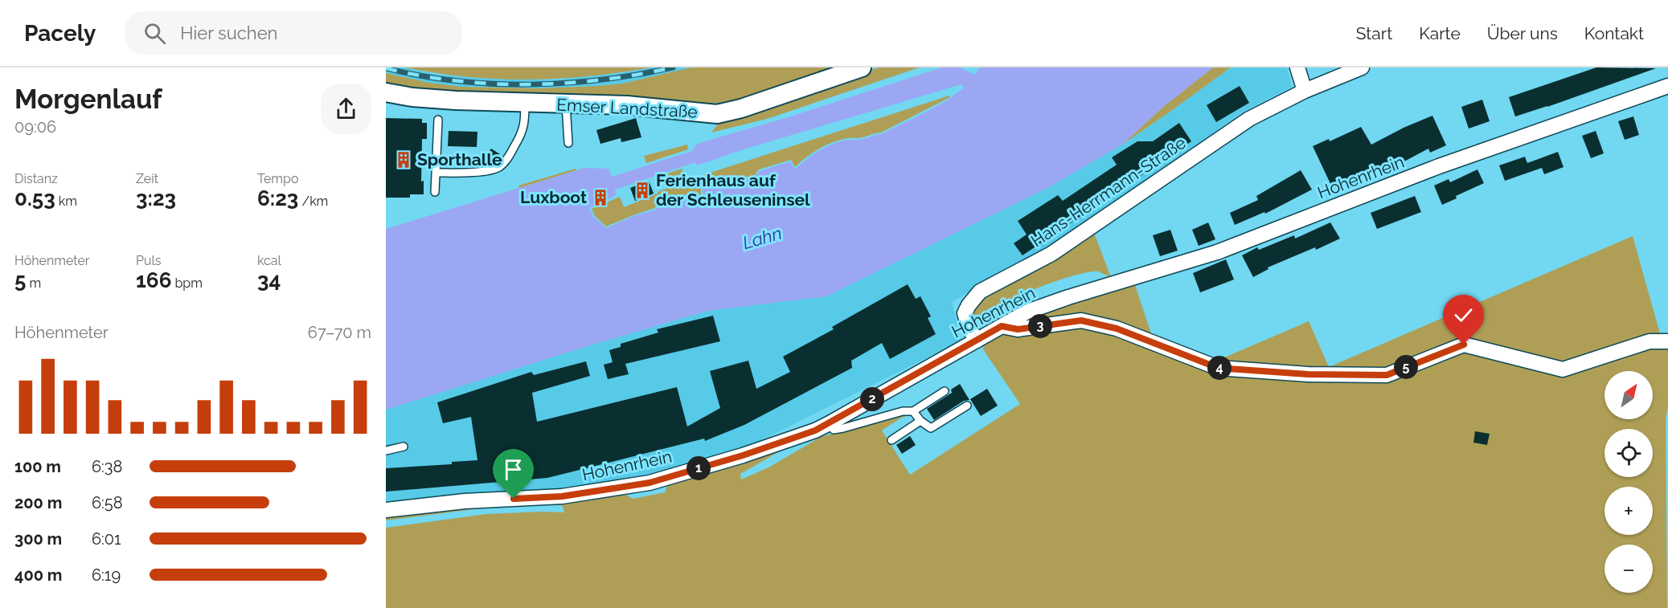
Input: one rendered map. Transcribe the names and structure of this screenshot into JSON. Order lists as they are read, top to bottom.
{
  "streets": {
    "street": ["Emser Landstraße", "Hohenrhein", "Hans-Herrmann-Straße"]
  },
  "crossings": [
    ["Hohenrhein", "Hans-Herrmann-Straße"]
  ],
  "water": ["Lahn"],
  "places": {
    "building": ["Sporthalle", "Ferienhaus auf der Schleuseninsel", "Luxboot"]
  },
  "north": "top right",
  "page": {
    "header": "Pacely",
    "search": "Hier suchen",
    "nav": [
      "Start",
      "Karte",
      "Über uns",
      "Kontakt"
    ],
    "heading": ["Morgenlauf", "09:06"],
    "stats": [
      ["Distanz", "0.53 km"],
      ["Zeit", "3:23"],
      ["Tempo", "6:23 /km"],
      ["Höhenmeter", "5 m"],
      ["Puls", "166 bpm"],
      ["kcal", "34"]
    ],
    "chart": ["Höhenmeter", "67–70 m"],
    "pins": [
      "3",
      "5",
      "4",
      "2",
      "1"
    ],
    "map_buttons": ["+", "−"],
    "list": [
      {
        "name": "100 m",
        "note": "6:38"
      },
      {
        "name": "200 m",
        "note": "6:58"
      },
      {
        "name": "300 m",
        "note": "6:01"
      },
      {
        "name": "400 m",
        "note": "6:19"
      }
    ]
  }
}
